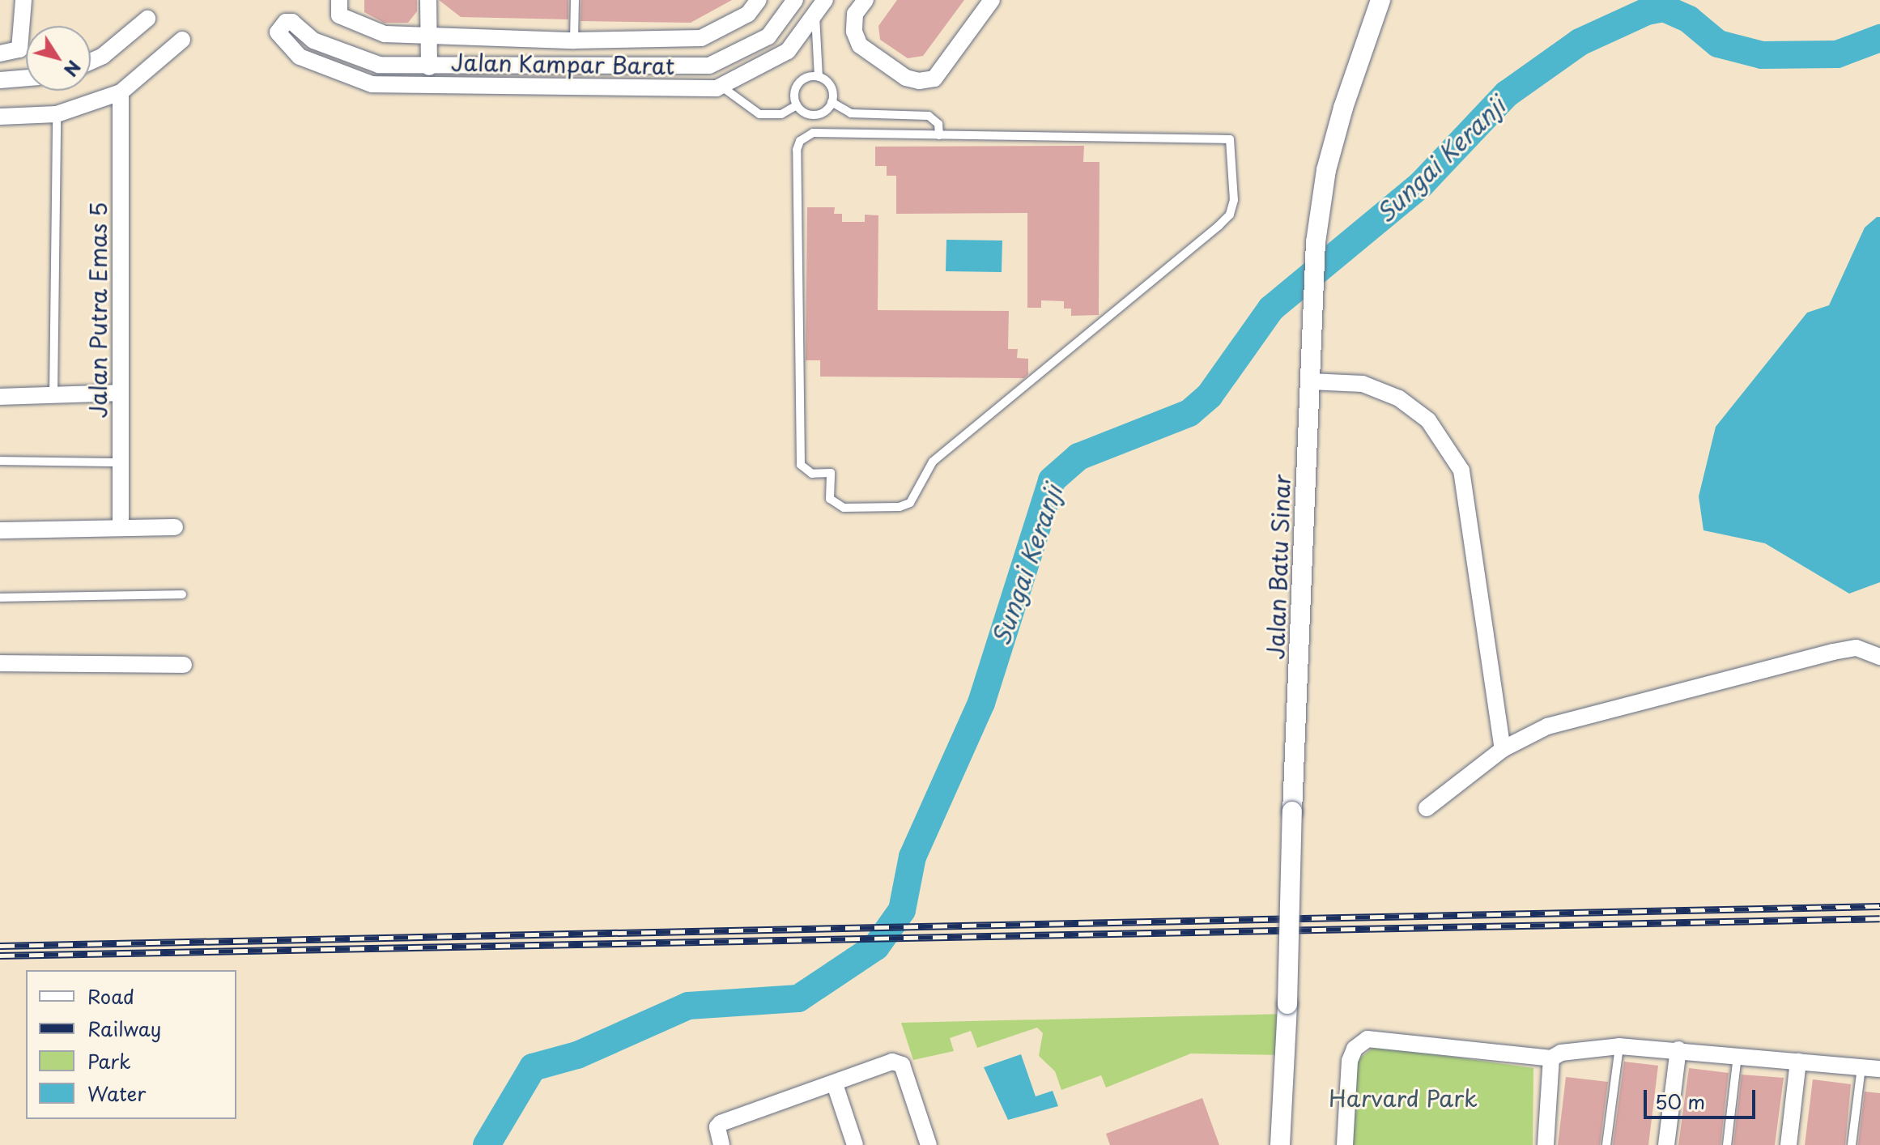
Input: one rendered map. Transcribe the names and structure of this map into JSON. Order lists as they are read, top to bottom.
{
  "streets": {
    "street": ["Jalan Kampar Barat", "Jalan Putra Emas 5", "Jalan Batu Sinar"]
  },
  "water": ["Sungai Keranji"],
  "parks": ["Harvard Park"],
  "legend": [
    "Road",
    "Railway",
    "Park",
    "Water"
  ],
  "scale_bar": "50 m",
  "north": "bottom right"
}
